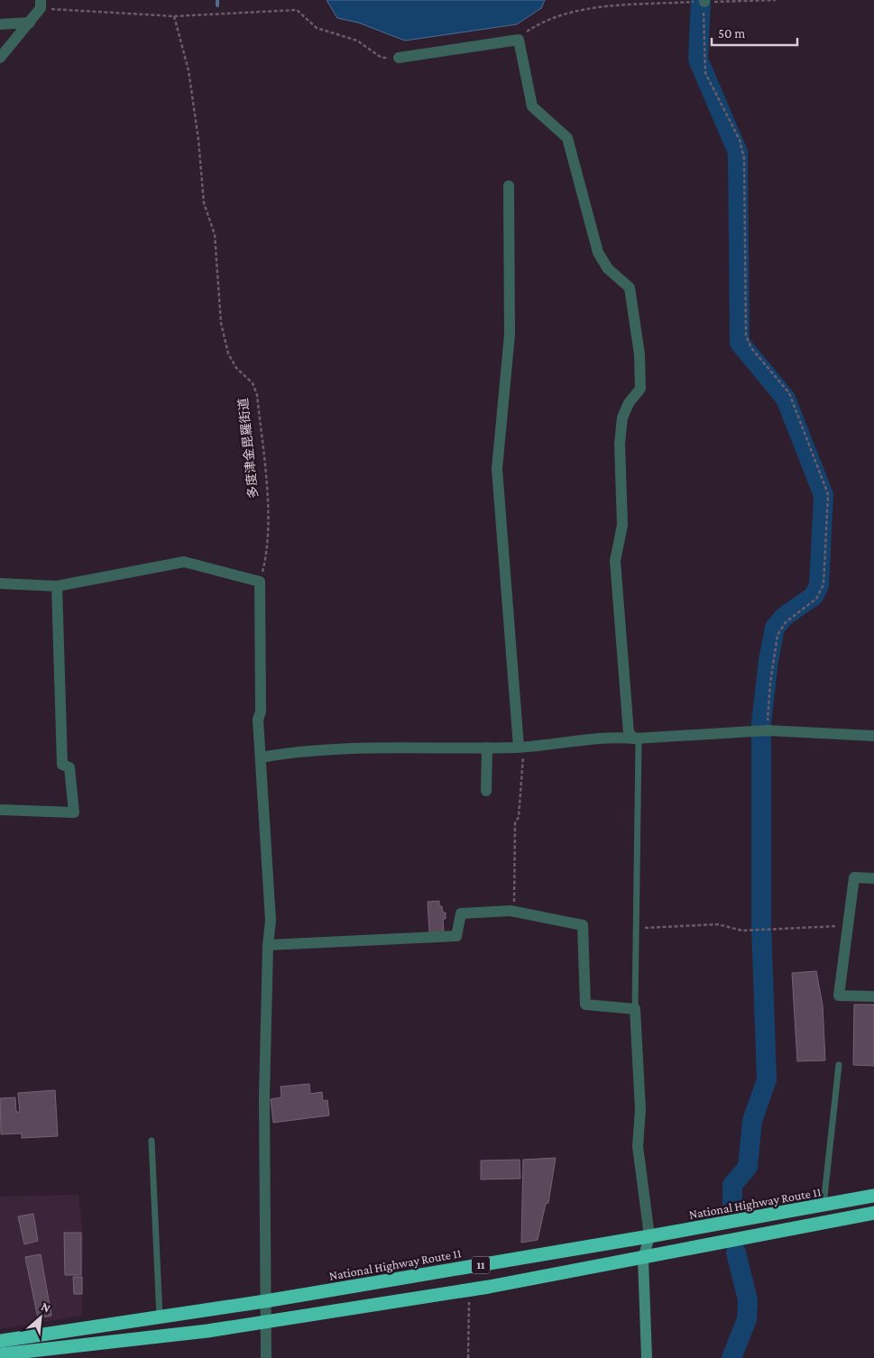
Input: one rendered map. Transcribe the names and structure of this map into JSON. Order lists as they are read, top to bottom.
{
  "streets": {
    "highway": ["National Highway Route 11", "11"],
    "path": ["多度津金毘羅街道"]
  },
  "scale_bar": "50 m",
  "north": "top right"
}
